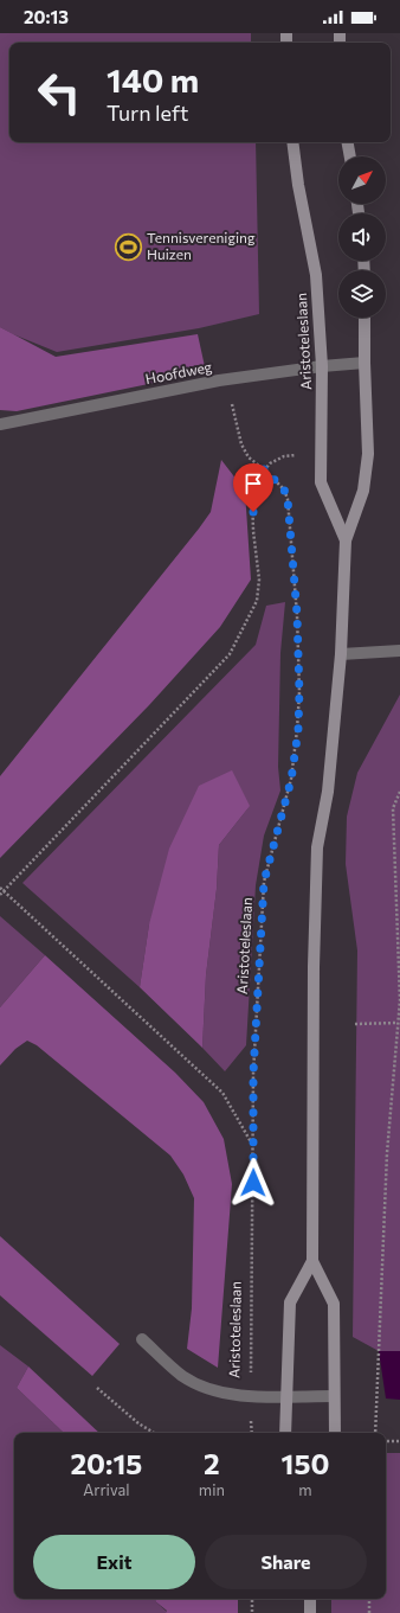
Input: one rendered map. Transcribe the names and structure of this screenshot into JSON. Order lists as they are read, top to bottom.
{
  "streets": {
    "street": ["Aristoteleslaan", "Hoofdweg"]
  },
  "crossings": [
    ["Aristoteleslaan", "Hoofdweg"]
  ],
  "places": {
    "sports": ["Tennisvereniging Huizen"]
  },
  "north": "top right",
  "page": {
    "status": "20:13",
    "turn": ["140 m", "Turn left"],
    "eta": [
      "20:15",
      "Arrival",
      "2",
      "min",
      "150",
      "m"
    ],
    "buttons": ["Exit", "Share"]
  }
}
